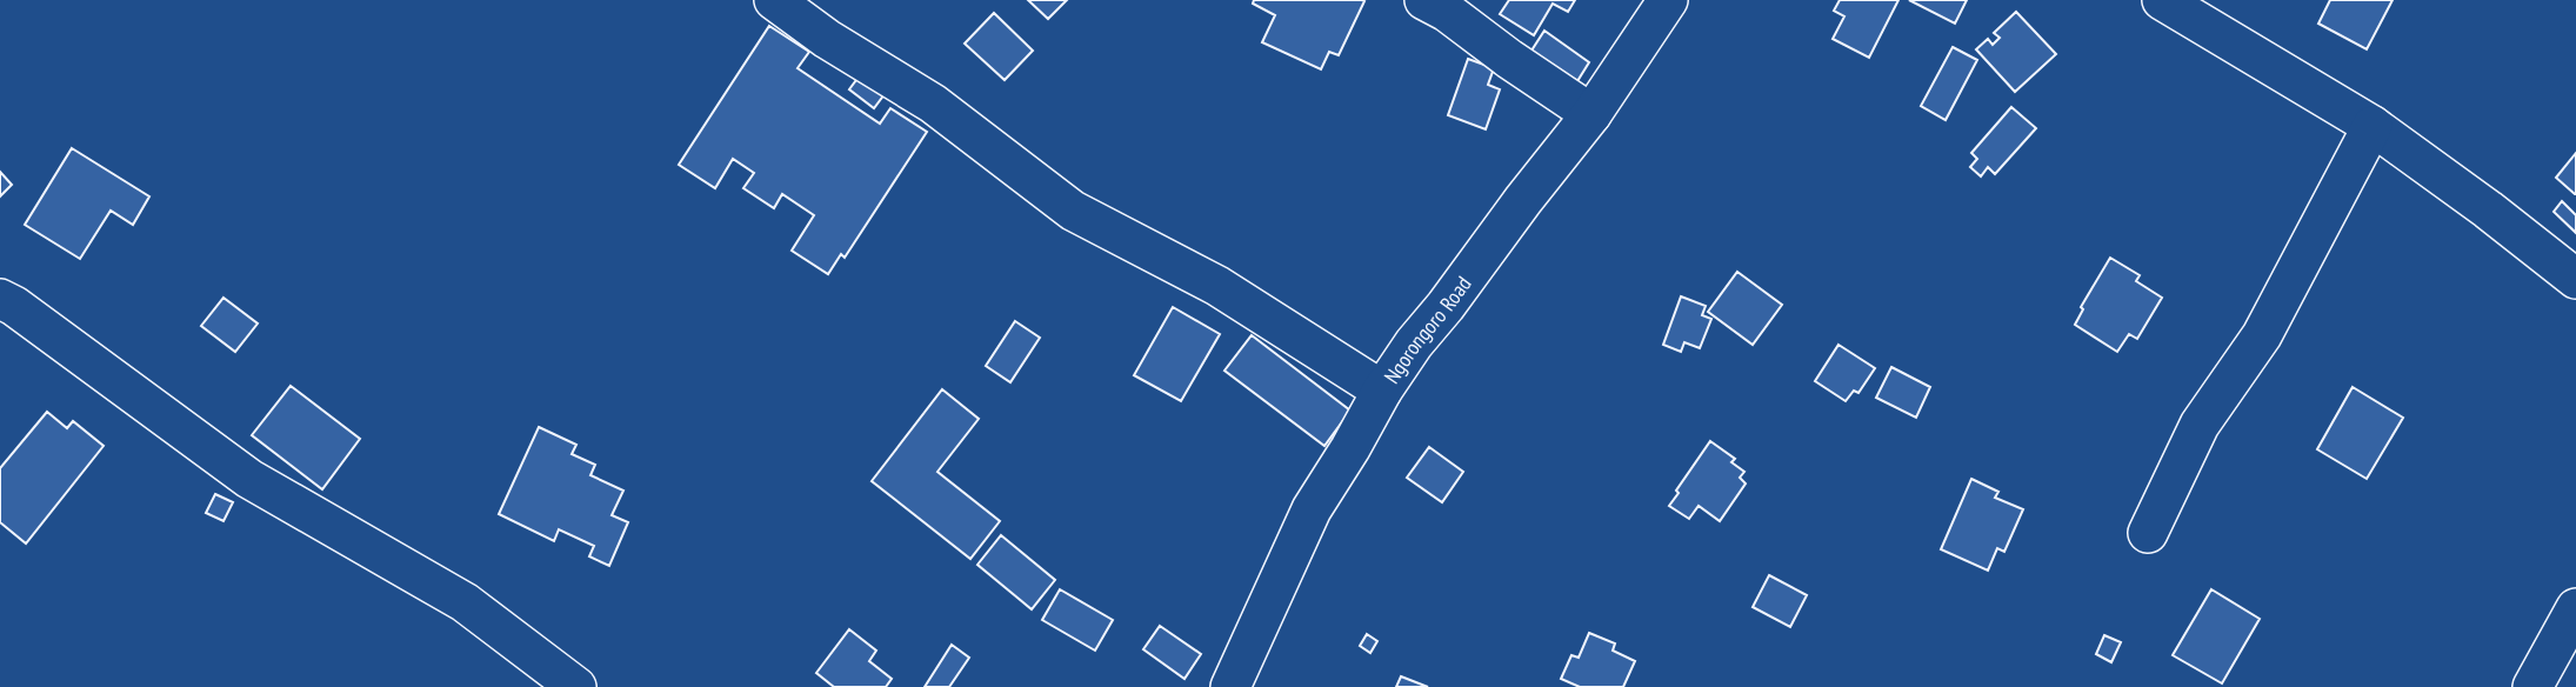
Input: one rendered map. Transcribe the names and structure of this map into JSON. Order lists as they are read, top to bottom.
{
  "streets": {
    "street": ["Ngorongoro Road"]
  }
}
